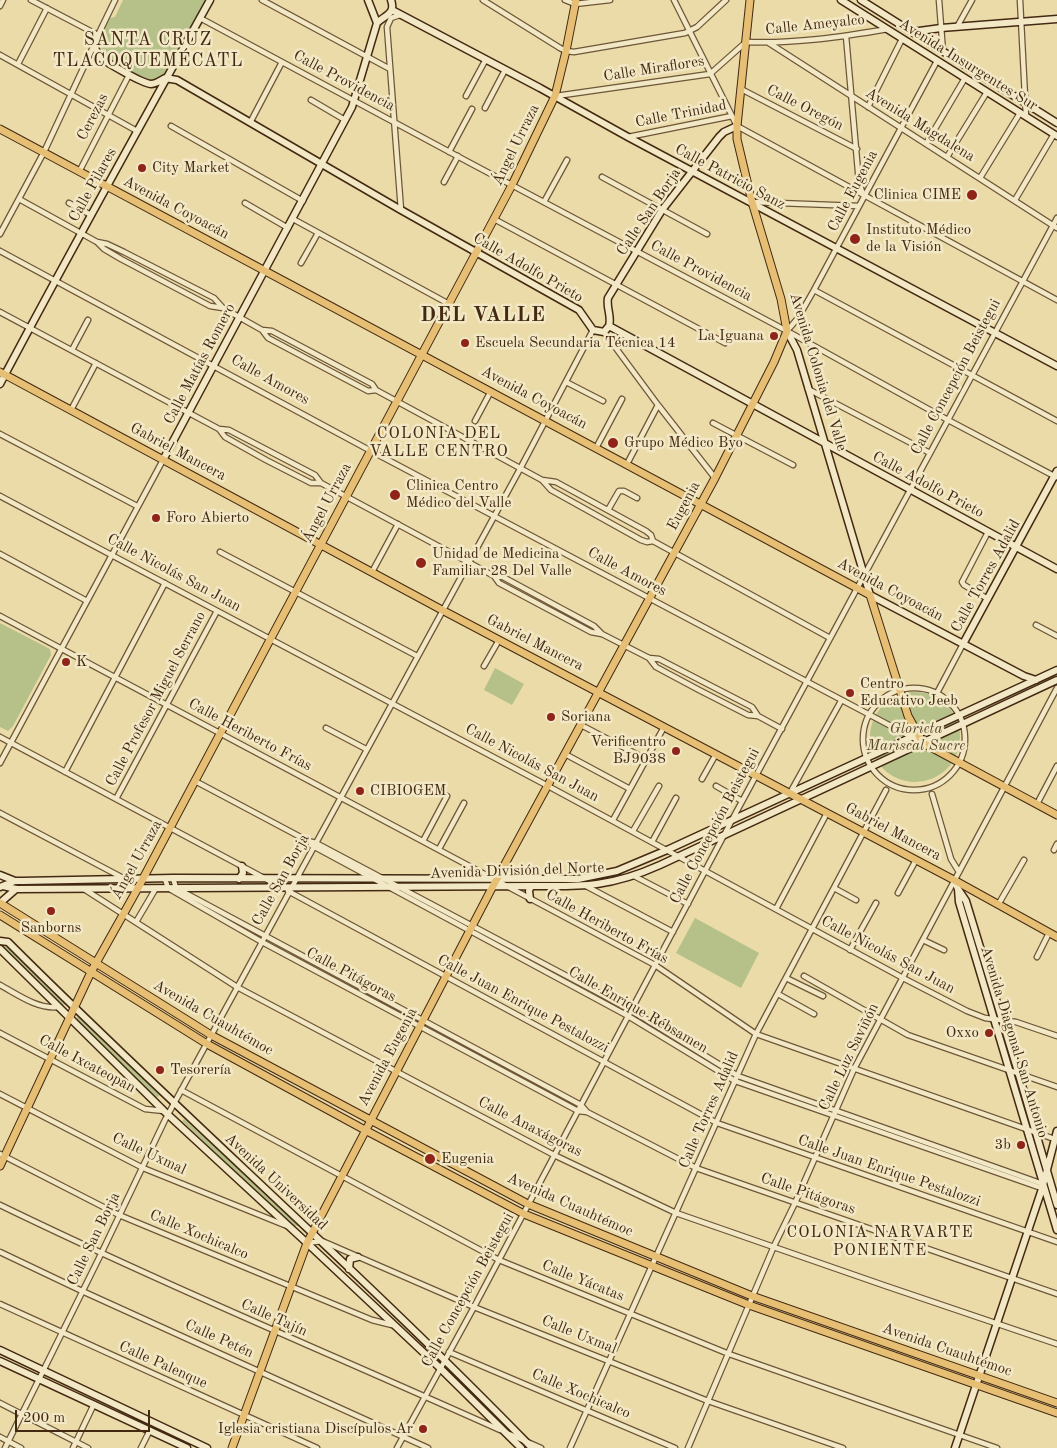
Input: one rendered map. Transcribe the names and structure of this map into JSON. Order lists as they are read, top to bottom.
{
  "streets": {
    "main road": [
      "Ángel Urraza",
      "Avenida Coyoacán",
      "Avenida Colonia del Valle",
      "Gabriel Mancera",
      "Eugenia",
      "Avenida Cuauhtémoc",
      "Avenida Eugenia"
    ],
    "street": [
      "Calle Ameyalco",
      "Avenida Insurgentes Sur",
      "Calle Miraflores",
      "Calle Providencia",
      "Calle Oregón",
      "Calle Trinidad",
      "Cerezas",
      "Avenida Magdalena",
      "Calle Patricio Sanz",
      "Calle Pilares",
      "Calle Eugenia",
      "Calle San Borja",
      "Calle Adolfo Prieto",
      "Calle Matías Romero",
      "Calle Concepción Beistegui",
      "Calle Amores",
      "Calle Nicolás San Juan",
      "Calle Torres Adalid",
      "Calle Profesor Miguel Serrano",
      "Calle Heriberto Frías",
      "Avenida División del Norte",
      "Calle Pitágoras",
      "Calle Juan Enrique Pestalozzi",
      "Calle Enrique Rébsamen",
      "Avenida Diagonal San Antonio",
      "Calle Luz Saviñón",
      "Calle Ixcateopan",
      "Calle Anaxágoras",
      "Calle Uxmal",
      "Avenida Universidad",
      "Calle Xochicalco",
      "Calle Yácatas",
      "Calle Tajín",
      "Calle Petén",
      "Calle Palenque"
    ]
  },
  "crossings": [
    ["Calle Ameyalco", "Avenida Insurgentes Sur"],
    ["Calle Ameyalco", "Calle Miraflores"],
    ["Calle Ameyalco", "Avenida Magdalena"],
    ["Calle Ameyalco", "Avenida Colonia del Valle"],
    ["Avenida Insurgentes Sur", "Calle Eugenia"],
    ["Calle Miraflores", "Ángel Urraza"],
    ["Calle Miraflores", "Calle Patricio Sanz"],
    ["Calle Miraflores", "Avenida Colonia del Valle"],
    ["Calle Providencia", "Ángel Urraza"],
    ["Calle Providencia", "Calle Pilares"],
    ["Calle Providencia", "Calle Eugenia"],
    ["Calle Providencia", "Calle San Borja"],
    ["Calle Providencia", "Calle Matías Romero"],
    ["Calle Providencia", "Avenida Colonia del Valle"],
    ["Calle Providencia", "Calle Concepción Beistegui"],
    ["Calle Providencia", "Eugenia"],
    ["Calle Providencia", "Calle Torres Adalid"],
    ["Calle Oregón", "Avenida Colonia del Valle"],
    ["Calle Trinidad", "Calle Patricio Sanz"],
    ["Calle Trinidad", "Avenida Colonia del Valle"],
    ["Cerezas", "Avenida Coyoacán"],
    ["Avenida Magdalena", "Calle Eugenia"],
    ["Avenida Magdalena", "Calle Concepción Beistegui"],
    ["Ángel Urraza", "Calle Patricio Sanz"],
    ["Ángel Urraza", "Avenida Coyoacán"],
    ["Ángel Urraza", "Calle Adolfo Prieto"],
    ["Ángel Urraza", "Calle Amores"],
    ["Ángel Urraza", "Gabriel Mancera"],
    ["Ángel Urraza", "Calle Nicolás San Juan"],
    ["Ángel Urraza", "Calle Heriberto Frías"],
    ["Ángel Urraza", "Avenida División del Norte"],
    ["Ángel Urraza", "Calle Enrique Rébsamen"],
    ["Ángel Urraza", "Avenida Cuauhtémoc"],
    ["Ángel Urraza", "Calle Anaxágoras"],
    ["Ángel Urraza", "Avenida Universidad"],
    ["Calle Patricio Sanz", "Calle Eugenia"],
    ["Calle Patricio Sanz", "Calle San Borja"],
    ["Calle Patricio Sanz", "Avenida Colonia del Valle"],
    ["Calle Patricio Sanz", "Calle Concepción Beistegui"],
    ["Calle Pilares", "Avenida Coyoacán"],
    ["Calle Pilares", "Calle Adolfo Prieto"],
    ["Calle Pilares", "Calle Amores"],
    ["Calle Pilares", "Gabriel Mancera"],
    ["Calle Eugenia", "Avenida Colonia del Valle"],
    ["Calle Eugenia", "Eugenia"],
    ["Avenida Coyoacán", "Calle San Borja"],
    ["Avenida Coyoacán", "Calle Matías Romero"],
    ["Avenida Coyoacán", "Avenida Colonia del Valle"],
    ["Avenida Coyoacán", "Calle Concepción Beistegui"],
    ["Avenida Coyoacán", "Eugenia"],
    ["Avenida Coyoacán", "Calle Torres Adalid"],
    ["Avenida Coyoacán", "Avenida División del Norte"],
    ["Calle San Borja", "Calle Adolfo Prieto"],
    ["Calle San Borja", "Avenida Colonia del Valle"],
    ["Calle San Borja", "Calle Amores"],
    ["Calle San Borja", "Gabriel Mancera"],
    ["Calle San Borja", "Calle Nicolás San Juan"],
    ["Calle San Borja", "Calle Heriberto Frías"],
    ["Calle San Borja", "Avenida División del Norte"],
    ["Calle San Borja", "Calle Pitágoras"],
    ["Calle San Borja", "Calle Juan Enrique Pestalozzi"],
    ["Calle San Borja", "Calle Enrique Rébsamen"],
    ["Calle San Borja", "Avenida Cuauhtémoc"],
    ["Calle San Borja", "Calle Ixcateopan"],
    ["Calle San Borja", "Calle Anaxágoras"],
    ["Calle San Borja", "Calle Uxmal"],
    ["Calle San Borja", "Avenida Universidad"],
    ["Calle San Borja", "Calle Xochicalco"],
    ["Calle San Borja", "Calle Yácatas"],
    ["Calle San Borja", "Calle Tajín"],
    ["Calle San Borja", "Calle Petén"],
    ["Calle San Borja", "Calle Palenque"],
    ["Calle Adolfo Prieto", "Calle Matías Romero"],
    ["Calle Adolfo Prieto", "Avenida Colonia del Valle"],
    ["Calle Adolfo Prieto", "Calle Concepción Beistegui"],
    ["Calle Adolfo Prieto", "Eugenia"],
    ["Calle Adolfo Prieto", "Calle Torres Adalid"],
    ["Calle Matías Romero", "Calle Amores"],
    ["Calle Matías Romero", "Gabriel Mancera"],
    ["Calle Matías Romero", "Calle Nicolás San Juan"],
    ["Calle Matías Romero", "Calle Heriberto Frías"],
    ["Avenida Colonia del Valle", "Calle Concepción Beistegui"],
    ["Avenida Colonia del Valle", "Calle Amores"],
    ["Avenida Colonia del Valle", "Eugenia"],
    ["Avenida Colonia del Valle", "Avenida División del Norte"],
    ["Calle Concepción Beistegui", "Calle Amores"],
    ["Calle Concepción Beistegui", "Gabriel Mancera"],
    ["Calle Concepción Beistegui", "Calle Nicolás San Juan"],
    ["Calle Concepción Beistegui", "Calle Heriberto Frías"],
    ["Calle Concepción Beistegui", "Avenida División del Norte"],
    ["Calle Concepción Beistegui", "Calle Pitágoras"],
    ["Calle Concepción Beistegui", "Calle Juan Enrique Pestalozzi"],
    ["Calle Concepción Beistegui", "Calle Enrique Rébsamen"],
    ["Calle Concepción Beistegui", "Avenida Cuauhtémoc"],
    ["Calle Concepción Beistegui", "Calle Anaxágoras"],
    ["Calle Concepción Beistegui", "Calle Uxmal"],
    ["Calle Concepción Beistegui", "Avenida Universidad"],
    ["Calle Concepción Beistegui", "Calle Xochicalco"],
    ["Calle Concepción Beistegui", "Calle Yácatas"],
    ["Calle Concepción Beistegui", "Calle Tajín"],
    ["Calle Concepción Beistegui", "Calle Petén"],
    ["Calle Amores", "Eugenia"],
    ["Calle Amores", "Avenida División del Norte"],
    ["Gabriel Mancera", "Eugenia"],
    ["Gabriel Mancera", "Calle Torres Adalid"],
    ["Gabriel Mancera", "Avenida División del Norte"],
    ["Gabriel Mancera", "Avenida Diagonal San Antonio"],
    ["Gabriel Mancera", "Avenida Eugenia"],
    ["Gabriel Mancera", "Calle Luz Saviñón"],
    ["Eugenia", "Avenida Eugenia"],
    ["Calle Nicolás San Juan", "Calle Torres Adalid"],
    ["Calle Nicolás San Juan", "Calle Profesor Miguel Serrano"],
    ["Calle Nicolás San Juan", "Avenida División del Norte"],
    ["Calle Nicolás San Juan", "Avenida Diagonal San Antonio"],
    ["Calle Nicolás San Juan", "Avenida Eugenia"],
    ["Calle Nicolás San Juan", "Calle Luz Saviñón"],
    ["Calle Torres Adalid", "Calle Heriberto Frías"],
    ["Calle Torres Adalid", "Calle Pitágoras"],
    ["Calle Torres Adalid", "Calle Juan Enrique Pestalozzi"],
    ["Calle Torres Adalid", "Calle Enrique Rébsamen"],
    ["Calle Torres Adalid", "Avenida Cuauhtémoc"],
    ["Calle Torres Adalid", "Calle Anaxágoras"],
    ["Calle Torres Adalid", "Calle Uxmal"],
    ["Calle Torres Adalid", "Calle Xochicalco"],
    ["Calle Torres Adalid", "Calle Yácatas"],
    ["Calle Profesor Miguel Serrano", "Calle Heriberto Frías"],
    ["Calle Heriberto Frías", "Avenida División del Norte"],
    ["Calle Heriberto Frías", "Avenida Diagonal San Antonio"],
    ["Calle Heriberto Frías", "Avenida Eugenia"],
    ["Calle Heriberto Frías", "Calle Luz Saviñón"],
    ["Avenida División del Norte", "Calle Pitágoras"],
    ["Avenida División del Norte", "Calle Juan Enrique Pestalozzi"],
    ["Avenida División del Norte", "Calle Enrique Rébsamen"],
    ["Avenida División del Norte", "Avenida Eugenia"],
    ["Avenida División del Norte", "Calle Anaxágoras"],
    ["Calle Pitágoras", "Avenida Eugenia"],
    ["Calle Pitágoras", "Calle Luz Saviñón"],
    ["Calle Juan Enrique Pestalozzi", "Avenida Eugenia"],
    ["Calle Juan Enrique Pestalozzi", "Calle Luz Saviñón"],
    ["Calle Enrique Rébsamen", "Avenida Diagonal San Antonio"],
    ["Calle Enrique Rébsamen", "Avenida Eugenia"],
    ["Calle Enrique Rébsamen", "Calle Luz Saviñón"],
    ["Avenida Cuauhtémoc", "Avenida Eugenia"],
    ["Avenida Cuauhtémoc", "Calle Luz Saviñón"],
    ["Avenida Diagonal San Antonio", "Calle Luz Saviñón"],
    ["Avenida Eugenia", "Calle Anaxágoras"],
    ["Avenida Eugenia", "Avenida Universidad"],
    ["Avenida Eugenia", "Calle Xochicalco"],
    ["Avenida Eugenia", "Calle Yácatas"],
    ["Avenida Eugenia", "Calle Tajín"],
    ["Avenida Eugenia", "Calle Petén"],
    ["Avenida Eugenia", "Calle Palenque"],
    ["Calle Luz Saviñón", "Calle Anaxágoras"],
    ["Calle Luz Saviñón", "Calle Uxmal"],
    ["Calle Luz Saviñón", "Calle Yácatas"],
    ["Calle Ixcateopan", "Avenida Universidad"],
    ["Calle Uxmal", "Avenida Universidad"],
    ["Avenida Universidad", "Calle Xochicalco"],
    ["Avenida Universidad", "Calle Tajín"]
  ],
  "districts": [
    "SANTA CRUZ TLACOQUEMÉCATL",
    "DEL VALLE",
    "COLONIA DEL VALLE CENTRO",
    "COLONIA NARVARTE PONIENTE"
  ],
  "parks": ["Glorieta Mariscal Sucre"],
  "places": [
    "City Market",
    "Clinica CIME",
    "Instituto Médico de la Visión",
    "La Iguana",
    "Escuela Secundaria Técnica 14",
    "Grupo Médico Byo",
    "Clinica Centro Médico del Valle",
    "Foro Abierto",
    "Unidad de Medicina Familiar 28 Del Valle",
    "K",
    "Centro Educativo Jeeb",
    "Soriana",
    "Verificentro BJ9038",
    "CIBIOGEM",
    "Sanborns",
    "Oxxo",
    "Tesorería",
    "3b",
    "Eugenia",
    "Iglesia cristiana Discípulos Ar"
  ],
  "scale_bar": "200 m"
}
